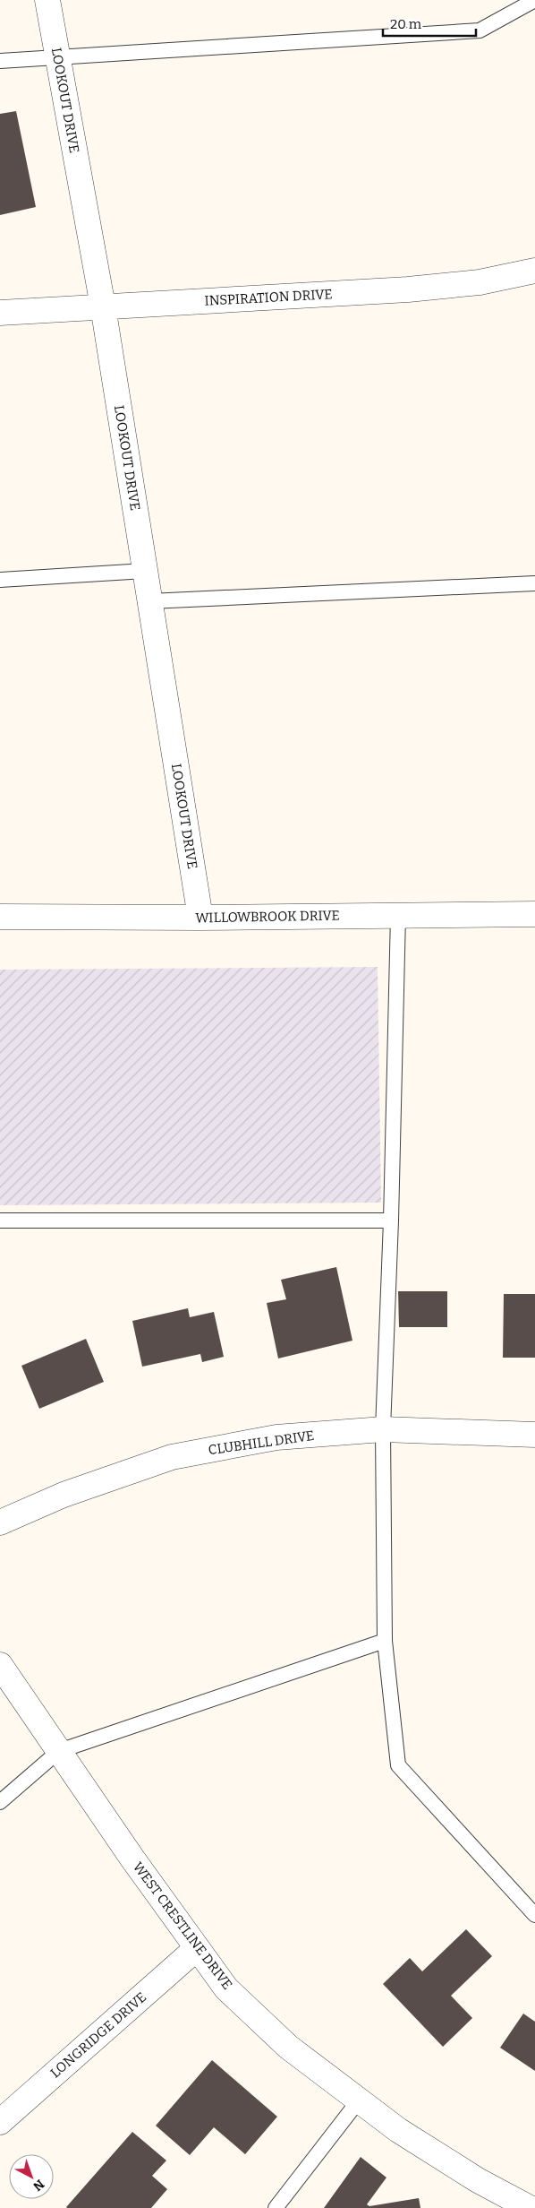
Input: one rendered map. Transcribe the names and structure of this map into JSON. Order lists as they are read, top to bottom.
{
  "streets": {
    "street": [
      "LOOKOUT DRIVE",
      "INSPIRATION DRIVE",
      "WILLOWBROOK DRIVE",
      "CLUBHILL DRIVE",
      "WEST CRESTLINE DRIVE",
      "LONGRIDGE DRIVE"
    ]
  },
  "crossings": [
    ["LOOKOUT DRIVE", "INSPIRATION DRIVE"],
    ["LOOKOUT DRIVE", "WILLOWBROOK DRIVE"],
    ["WEST CRESTLINE DRIVE", "LONGRIDGE DRIVE"]
  ],
  "scale_bar": "20 m",
  "north": "bottom right"
}
